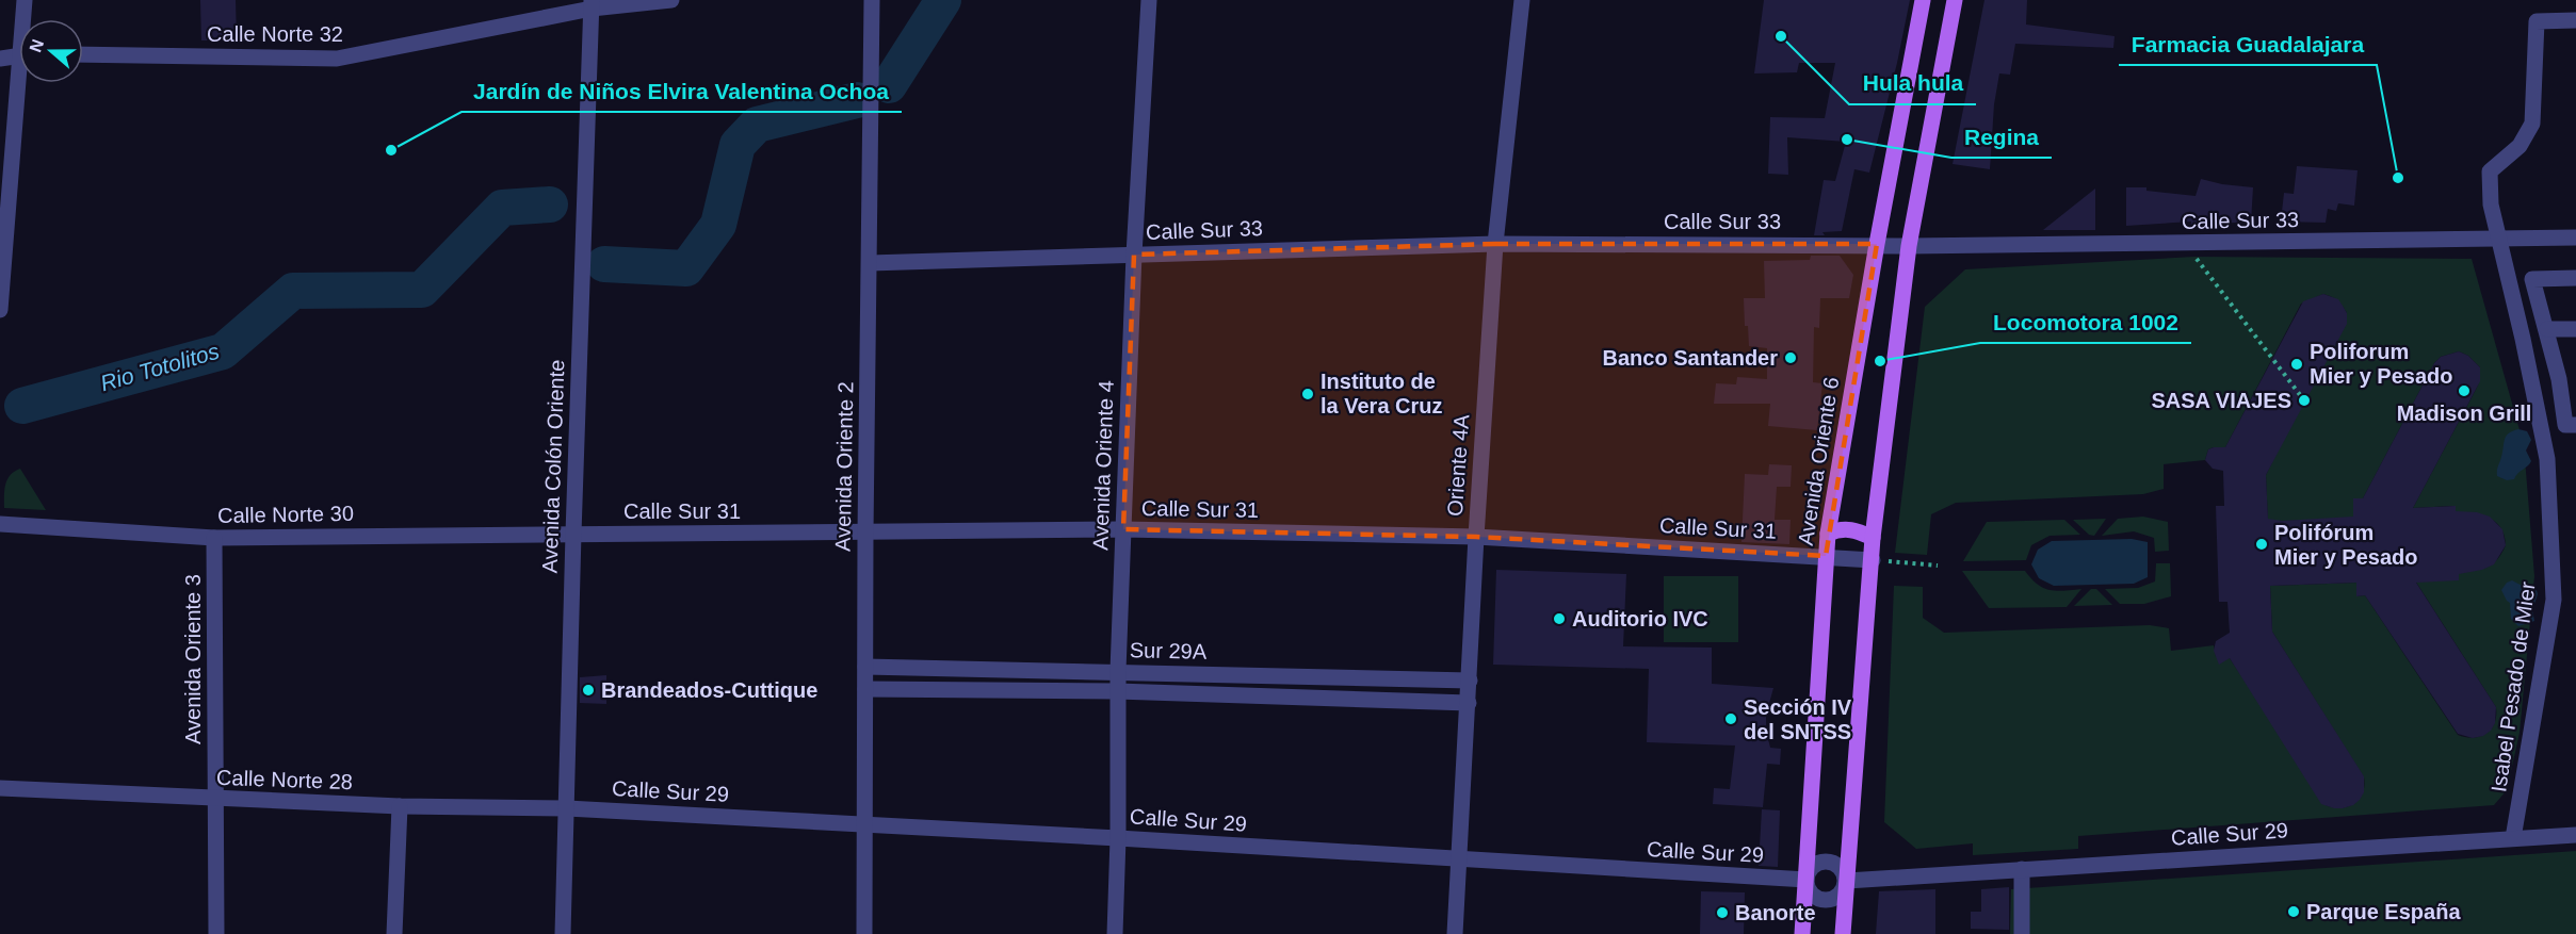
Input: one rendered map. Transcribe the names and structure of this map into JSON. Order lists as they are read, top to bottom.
{
  "streets": {
    "main road": ["Avenida Oriente 6"],
    "street": [
      "Calle Norte 32",
      "Calle Sur 33",
      "Avenida Oriente 4",
      "Oriente 4A",
      "Avenida Colón Oriente",
      "Avenida Oriente 2",
      "Calle Sur 31",
      "Calle Norte 30",
      "Sur 29A",
      "Avenida Oriente 3",
      "Isabel Pesado de Mier",
      "Calle Norte 28",
      "Calle Sur 29"
    ]
  },
  "crossings": [
    ["Calle Norte 32", "Avenida Colón Oriente"],
    ["Calle Sur 33", "Avenida Oriente 6"],
    ["Calle Sur 33", "Avenida Oriente 4"],
    ["Calle Sur 33", "Oriente 4A"],
    ["Calle Sur 33", "Avenida Oriente 2"],
    ["Calle Sur 33", "Isabel Pesado de Mier"],
    ["Avenida Oriente 6", "Calle Sur 31"],
    ["Avenida Oriente 6", "Calle Sur 29"],
    ["Avenida Oriente 4", "Calle Sur 31"],
    ["Avenida Oriente 4", "Sur 29A"],
    ["Avenida Oriente 4", "Calle Sur 29"],
    ["Oriente 4A", "Calle Sur 31"],
    ["Oriente 4A", "Sur 29A"],
    ["Oriente 4A", "Calle Sur 29"],
    ["Avenida Colón Oriente", "Calle Sur 31"],
    ["Avenida Colón Oriente", "Calle Norte 30"],
    ["Avenida Colón Oriente", "Calle Norte 28"],
    ["Avenida Colón Oriente", "Calle Sur 29"],
    ["Avenida Oriente 2", "Calle Sur 31"],
    ["Avenida Oriente 2", "Sur 29A"],
    ["Avenida Oriente 2", "Calle Sur 29"],
    ["Calle Sur 31", "Calle Norte 30"],
    ["Calle Norte 30", "Avenida Oriente 3"],
    ["Avenida Oriente 3", "Calle Norte 28"],
    ["Isabel Pesado de Mier", "Calle Sur 29"],
    ["Calle Norte 28", "Calle Sur 29"]
  ],
  "water": ["Rio Totolitos"],
  "places": [
    "Hula hula",
    "Regina",
    "Jardín de Niños Elvira Valentina Ochoa",
    "Farmacia Guadalajara",
    "Banco Santander",
    "Locomotora 1002",
    "Poliforum Mier y Pesado",
    "Madison Grill",
    "Instituto de la Vera Cruz",
    "SASA VIAJES",
    "Polifórum Mier y Pesado",
    "Auditorio IVC",
    "Brandeados-Cuttique",
    "Sección IV del SNTSS",
    "Parque España",
    "Banorte"
  ],
  "north": "left"
}
